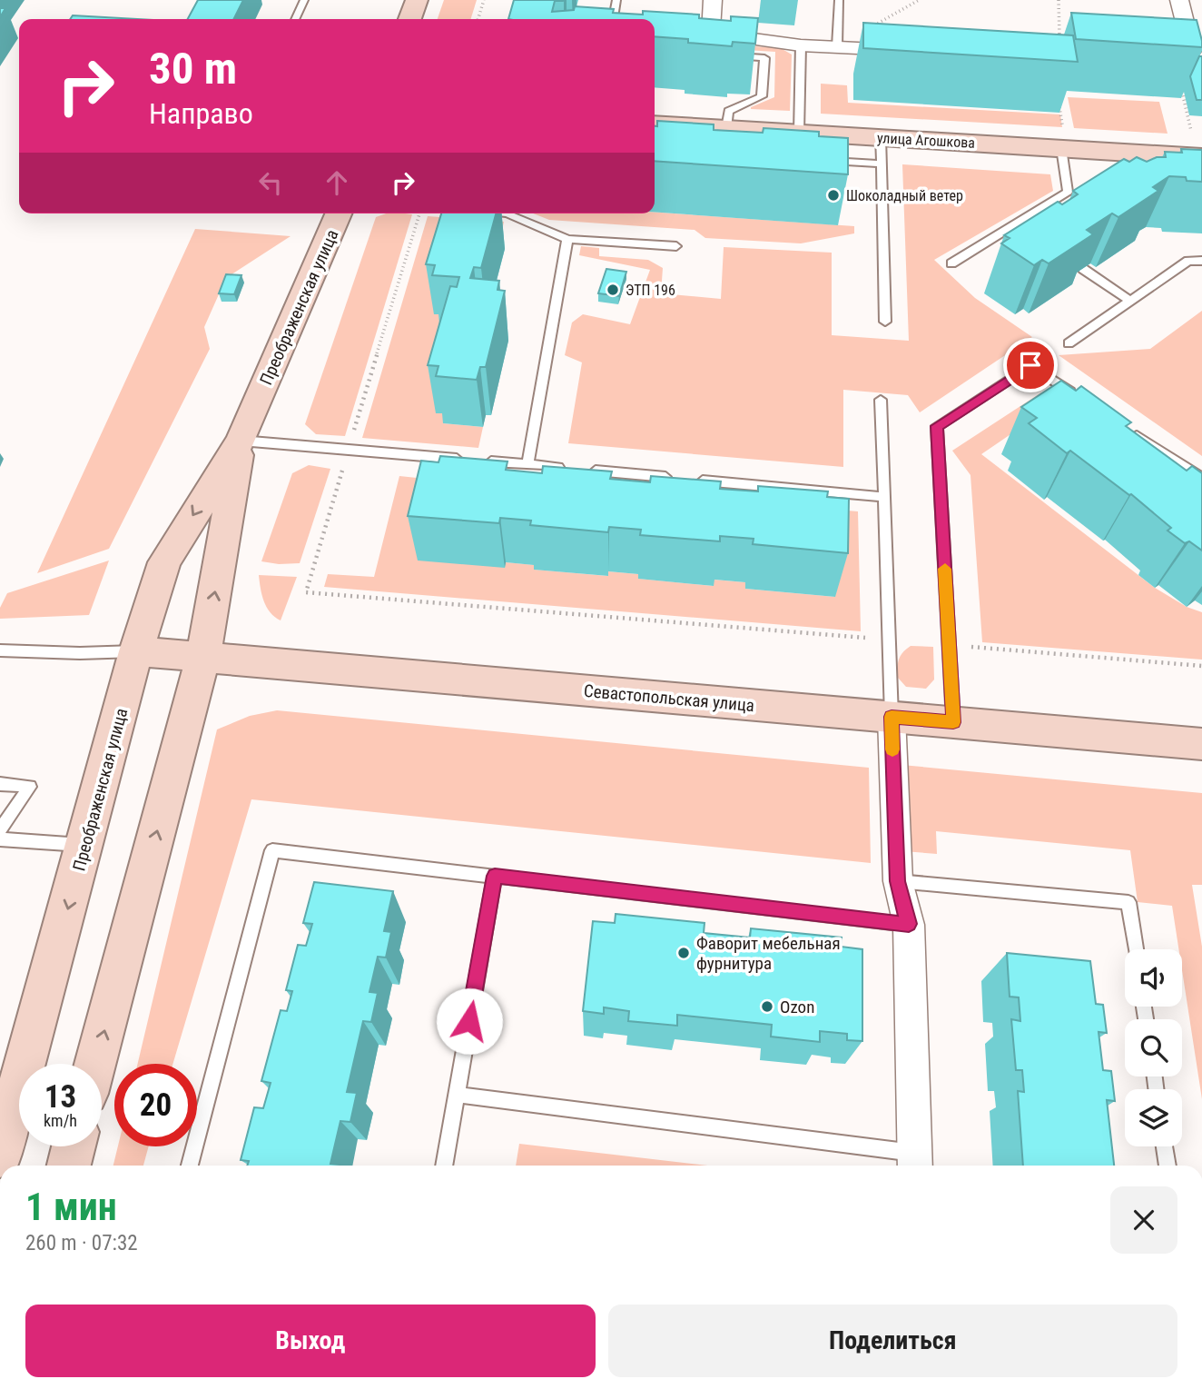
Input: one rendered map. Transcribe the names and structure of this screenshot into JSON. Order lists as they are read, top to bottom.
{
  "streets": {
    "main road": ["улица Агошкова", "Преображенская улица", "Севастопольская улица"]
  },
  "crossings": [
    ["Преображенская улица", "Севастопольская улица"]
  ],
  "places": [
    "Шоколадный ветер",
    "ЭТП 196",
    "Фаворит мебельная фурнитура",
    "Ozon"
  ],
  "page": {
    "turn": ["30 m", "Направо"],
    "speed": "13 km/h",
    "limit": "20",
    "heading": ["1 мин", "260 m · 07:32"],
    "buttons": ["Выход", "Поделиться"]
  }
}
